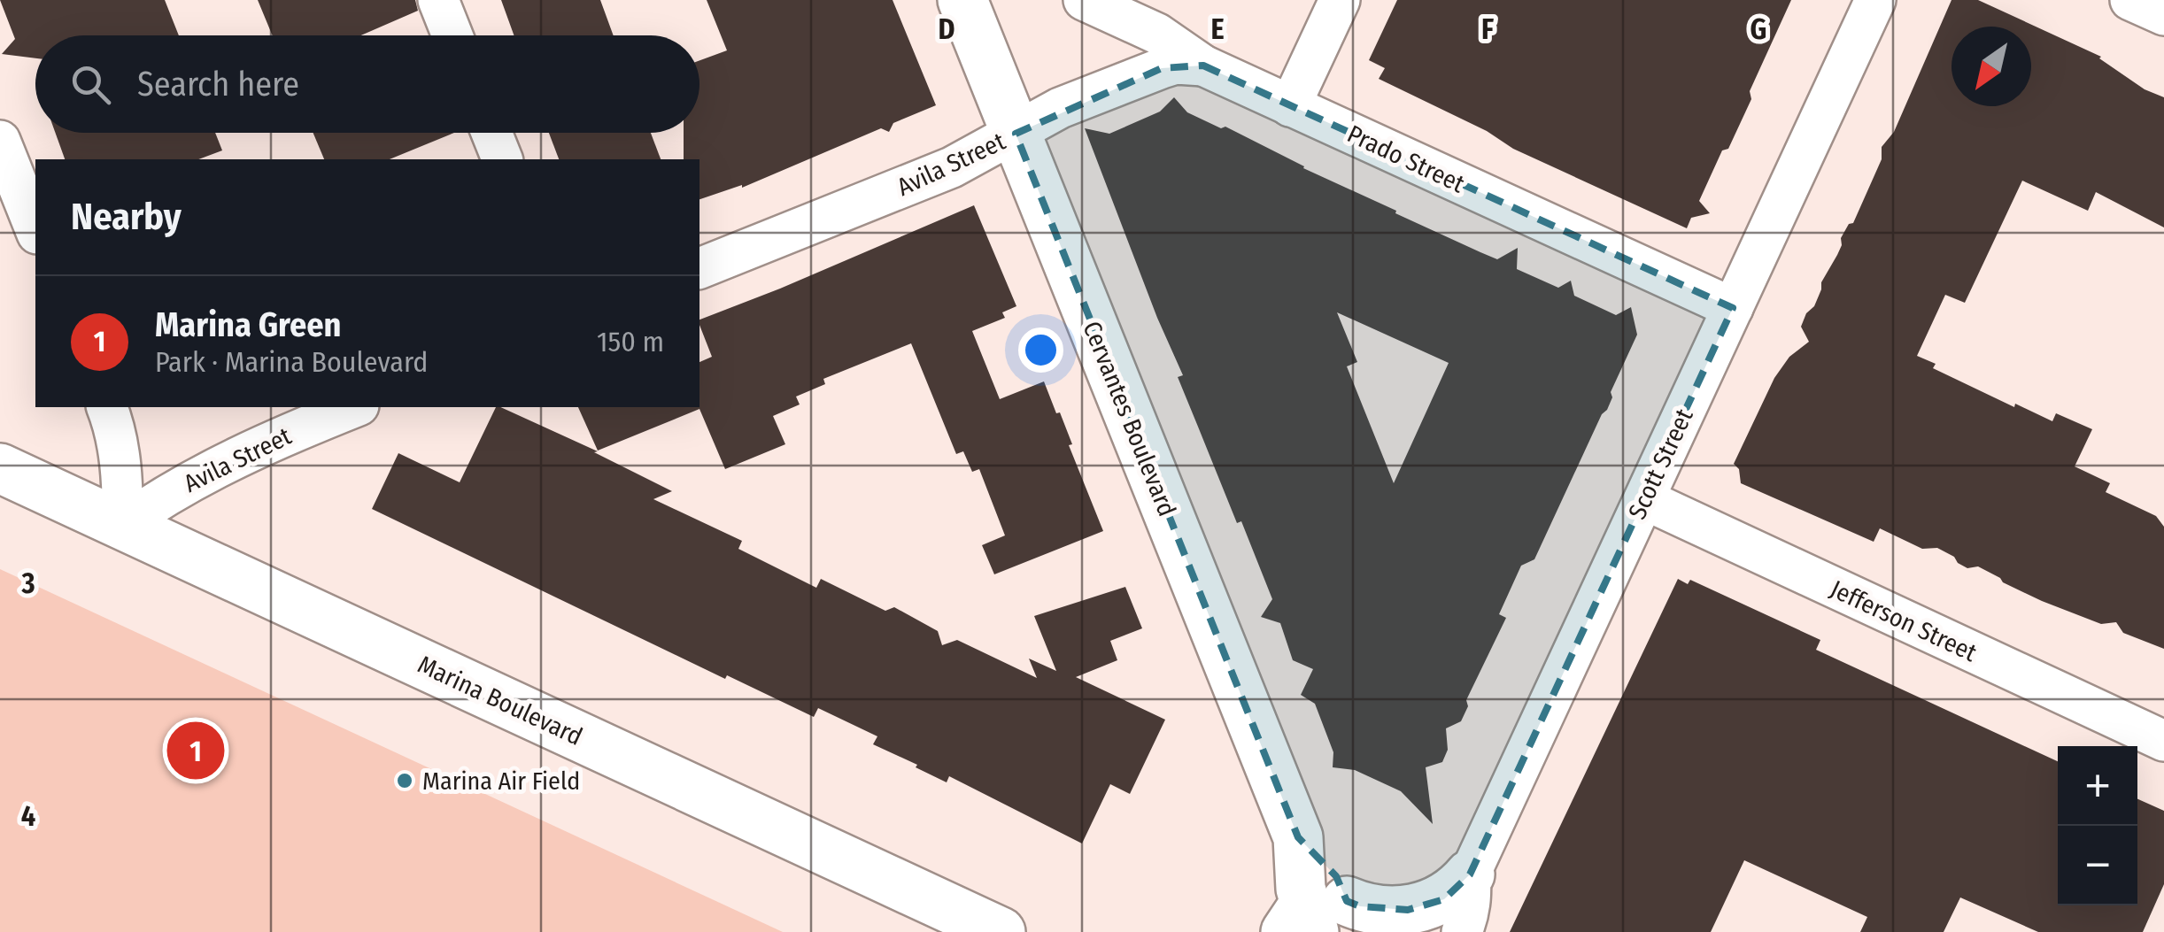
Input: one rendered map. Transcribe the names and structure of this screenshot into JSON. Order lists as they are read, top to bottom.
{
  "streets": {
    "street": [
      "Prado Street",
      "Avila Street",
      "Cervantes Boulevard",
      "Scott Street",
      "Jefferson Street",
      "Marina Boulevard"
    ]
  },
  "crossings": [
    ["Prado Street", "Avila Street"],
    ["Prado Street", "Scott Street"],
    ["Avila Street", "Cervantes Boulevard"],
    ["Avila Street", "Marina Boulevard"],
    ["Scott Street", "Jefferson Street"]
  ],
  "places": ["Marina Air Field"],
  "north": "bottom left",
  "page": {
    "search": "Search here",
    "heading": "Nearby",
    "list": [
      {
        "mark": "1",
        "name": "Marina Green",
        "note": "Park · Marina Boulevard",
        "value": "150 m"
      }
    ],
    "pins": "1",
    "map_buttons": ["+", "−"]
  },
  "grid": {
    "columns": [
      "D",
      "E",
      "F",
      "G"
    ],
    "rows": ["3", "4"]
  }
}
